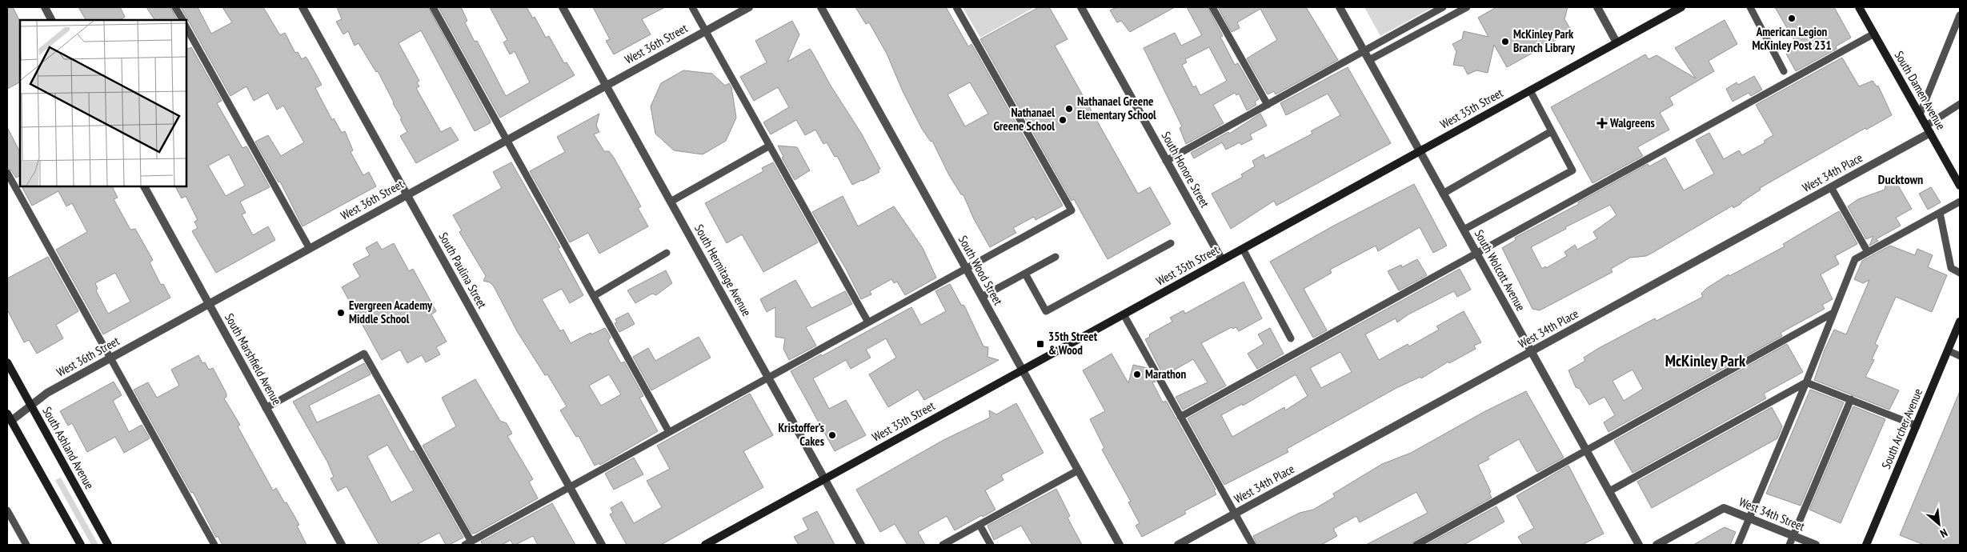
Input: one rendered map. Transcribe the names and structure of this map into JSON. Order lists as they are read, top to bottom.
{
  "streets": {
    "main road": [
      "South Damen Avenue",
      "West 35th Street",
      "South Archer Avenue",
      "South Ashland Avenue"
    ],
    "street": [
      "West 36th Street",
      "South Honore Street",
      "West 34th Place",
      "South Paulina Street",
      "South Hermitage Avenue",
      "South Wood Street",
      "South Wolcott Avenue",
      "South Marshfield Avenue",
      "West 34th Street"
    ]
  },
  "crossings": [
    ["West 36th Street", "South Paulina Street"],
    ["West 36th Street", "South Hermitage Avenue"],
    ["West 36th Street", "South Marshfield Avenue"],
    ["West 36th Street", "South Ashland Avenue"],
    ["South Damen Avenue", "West 34th Place"],
    ["West 35th Street", "South Honore Street"],
    ["West 35th Street", "South Hermitage Avenue"],
    ["West 35th Street", "South Wood Street"],
    ["West 35th Street", "South Wolcott Avenue"],
    ["West 34th Place", "South Wolcott Avenue"]
  ],
  "districts": ["Ducktown", "McKinley Park"],
  "places": {
    "other": [
      "American Legion McKinley Post 231",
      "McKinley Park Branch Library",
      "Nathanael Greene Elementary School",
      "Nathanael Greene School",
      "Evergreen Academy Middle School",
      "Marathon",
      "Kristoffer’s Cakes"
    ],
    "health": ["Walgreens"],
    "transit": ["35th Street & Wood"]
  },
  "north": "bottom right"
}
